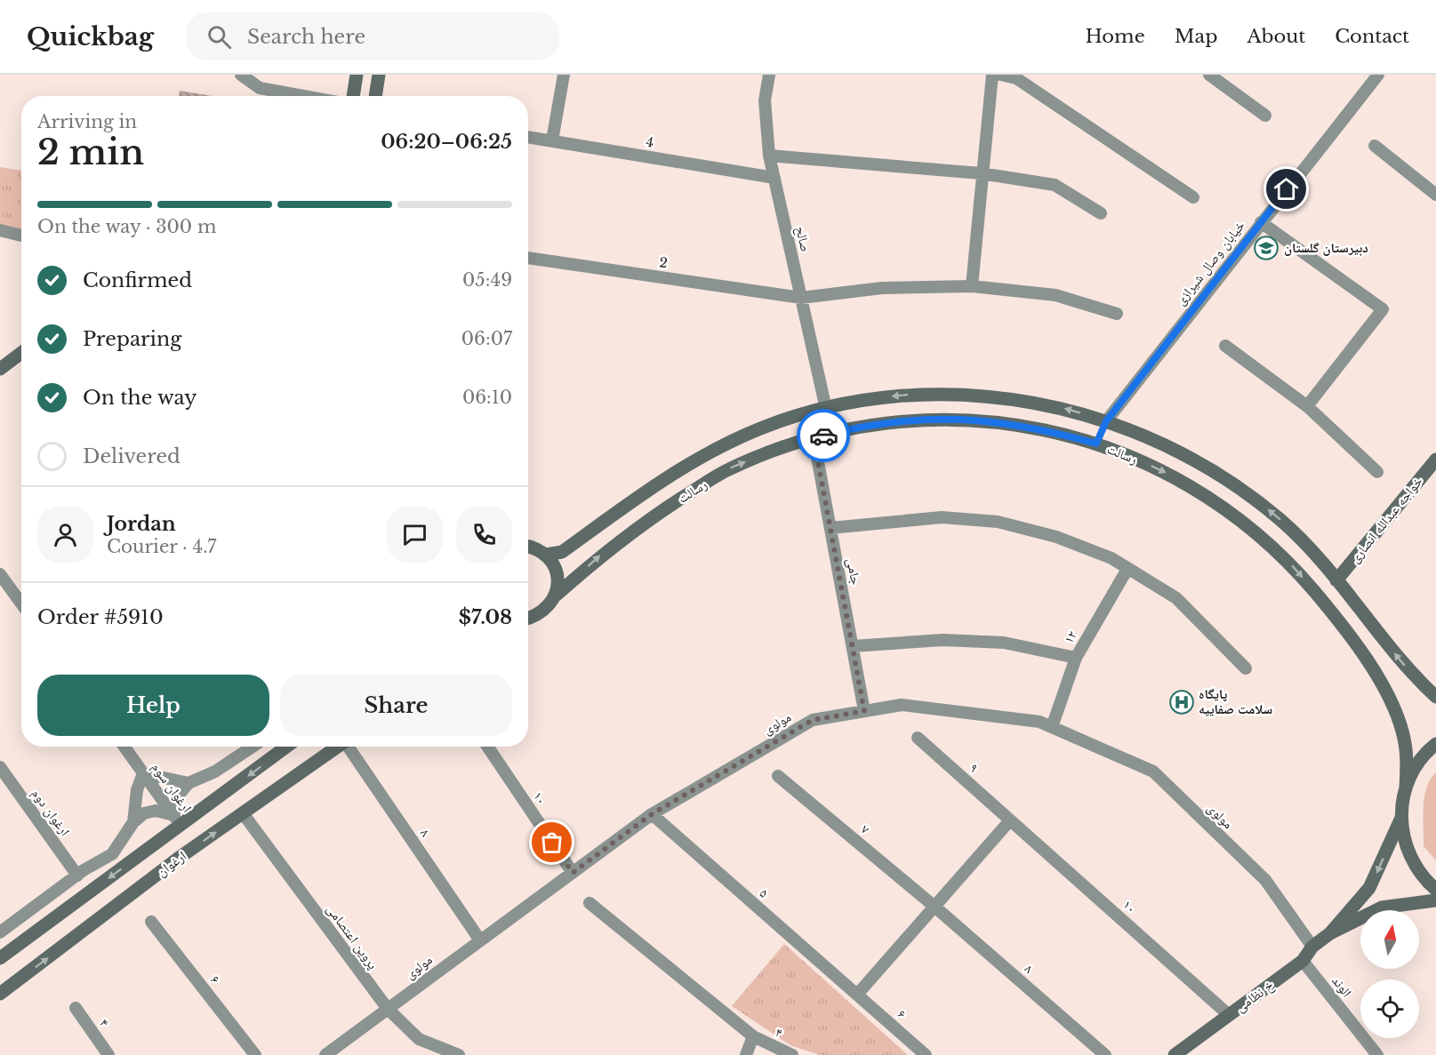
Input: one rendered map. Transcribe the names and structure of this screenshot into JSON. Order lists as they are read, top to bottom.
{
  "streets": {
    "main road": [
      "رسالت",
      "خواجه عبدالله انصاری",
      "ارغوان",
      "خ نظامی"
    ],
    "street": [
      "4",
      "صالح",
      "2",
      "خیابان وصال شیرازی",
      "جامی",
      "۱۲",
      "مولوی",
      "۹",
      "ارغوان سوم",
      "۱۰",
      "ارغوان دوم",
      "۷",
      "۸",
      "۵",
      "پروین اعتصامی",
      "۶",
      "الوند",
      "۴"
    ]
  },
  "crossings": [
    ["4", "صالح"],
    ["صالح", "2"],
    ["صالح", "رسالت"],
    ["خیابان وصال شیرازی", "رسالت"],
    ["رسالت", "خواجه عبدالله انصاری"],
    ["رسالت", "جامی"],
    ["جامی", "مولوی"],
    ["۱۲", "مولوی"],
    ["مولوی", "۱۰"],
    ["مولوی", "۸"],
    ["مولوی", "۵"],
    ["مولوی", "پروین اعتصامی"],
    ["مولوی", "خ نظامی"],
    ["۹", "۱۰"],
    ["ارغوان سوم", "ارغوان"],
    ["۱۰", "خ نظامی"],
    ["۷", "۸"],
    ["ارغوان", "پروین اعتصامی"],
    ["۵", "۶"],
    ["الوند", "خ نظامی"]
  ],
  "places": {
    "school or university": ["دبیرستان گلستان"],
    "hospital": ["پایگاه سلامت صفاییه"]
  },
  "north": "top",
  "page": {
    "header": "Quickbag",
    "search": "Search here",
    "nav": [
      "Home",
      "Map",
      "About",
      "Contact"
    ],
    "heading": ["2 min", "Arriving in", "06:20–06:25"],
    "panel": [
      "Jordan",
      "Courier · 4.7",
      "Order #5910",
      "$7.08"
    ],
    "bar": "On the way · 300 m",
    "list": [
      ["Confirmed", "05:49"],
      ["Preparing", "06:07"],
      ["On the way", "06:10"],
      "Delivered"
    ],
    "buttons": ["Help", "Share"]
  }
}
